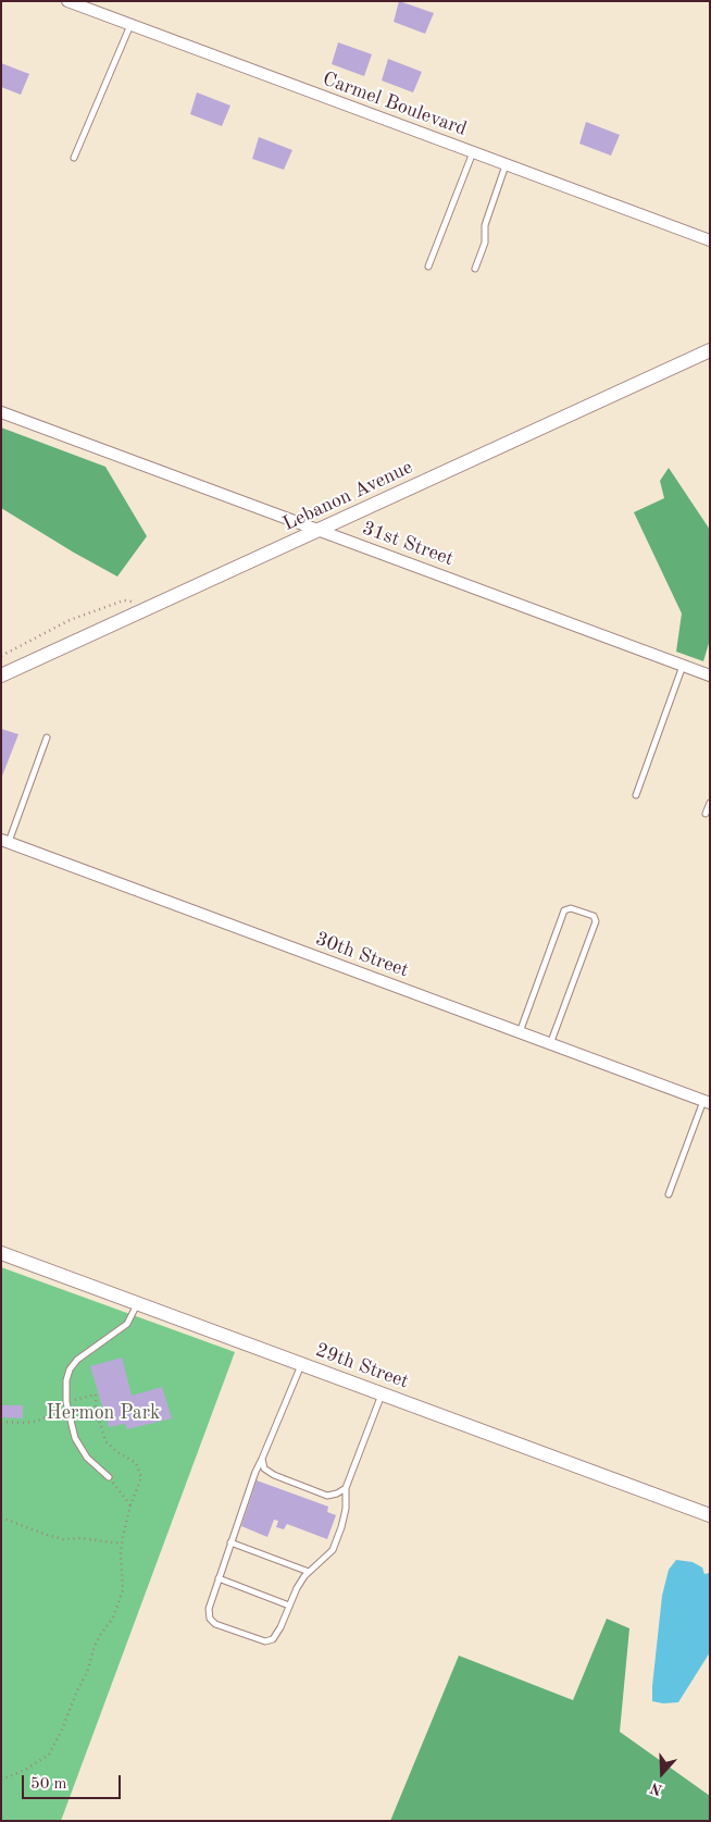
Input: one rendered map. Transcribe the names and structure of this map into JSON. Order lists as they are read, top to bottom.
{
  "streets": {
    "street": [
      "Carmel Boulevard",
      "Lebanon Avenue",
      "31st Street",
      "30th Street",
      "29th Street"
    ]
  },
  "crossings": [
    ["Lebanon Avenue", "31st Street"]
  ],
  "parks": ["Hermon Park"],
  "scale_bar": "50 m",
  "north": "bottom"
}
